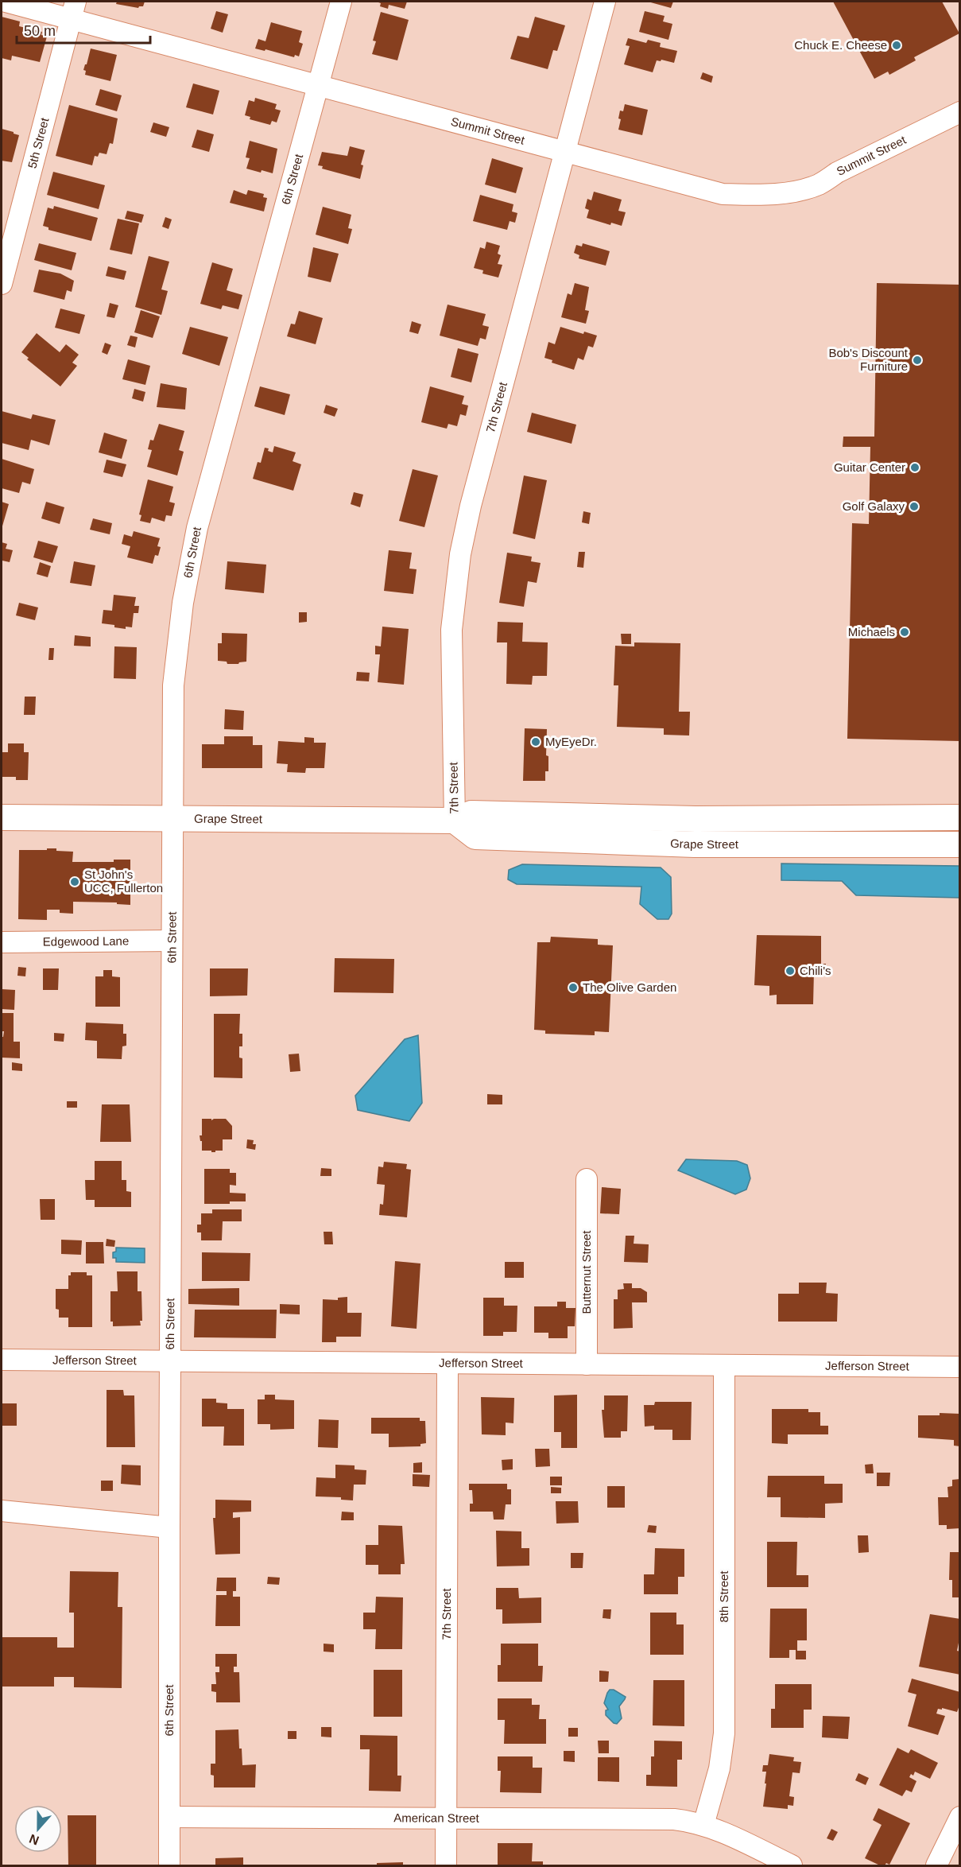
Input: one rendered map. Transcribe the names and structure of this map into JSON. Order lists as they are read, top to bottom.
{
  "streets": {
    "main road": ["Grape Street"],
    "street": [
      "Summit Street",
      "5th Street",
      "6th Street",
      "7th Street",
      "Edgewood Lane",
      "Butternut Street",
      "Jefferson Street",
      "8th Street",
      "American Street"
    ]
  },
  "crossings": [
    ["Summit Street", "5th Street"],
    ["Summit Street", "6th Street"],
    ["Summit Street", "7th Street"],
    ["6th Street", "Grape Street"],
    ["6th Street", "Edgewood Lane"],
    ["6th Street", "Jefferson Street"],
    ["6th Street", "American Street"],
    ["7th Street", "Grape Street"],
    ["7th Street", "Jefferson Street"],
    ["7th Street", "American Street"],
    ["Butternut Street", "Jefferson Street"],
    ["Jefferson Street", "8th Street"],
    ["8th Street", "American Street"]
  ],
  "places": [
    "Chuck E. Cheese",
    "Bob's Discount Furniture",
    "Guitar Center",
    "Golf Galaxy",
    "Michaels",
    "MyEyeDr.",
    "St John's UCC, Fullerton",
    "Chili's",
    "The Olive Garden"
  ],
  "scale_bar": "50 m",
  "north": "bottom"
}
